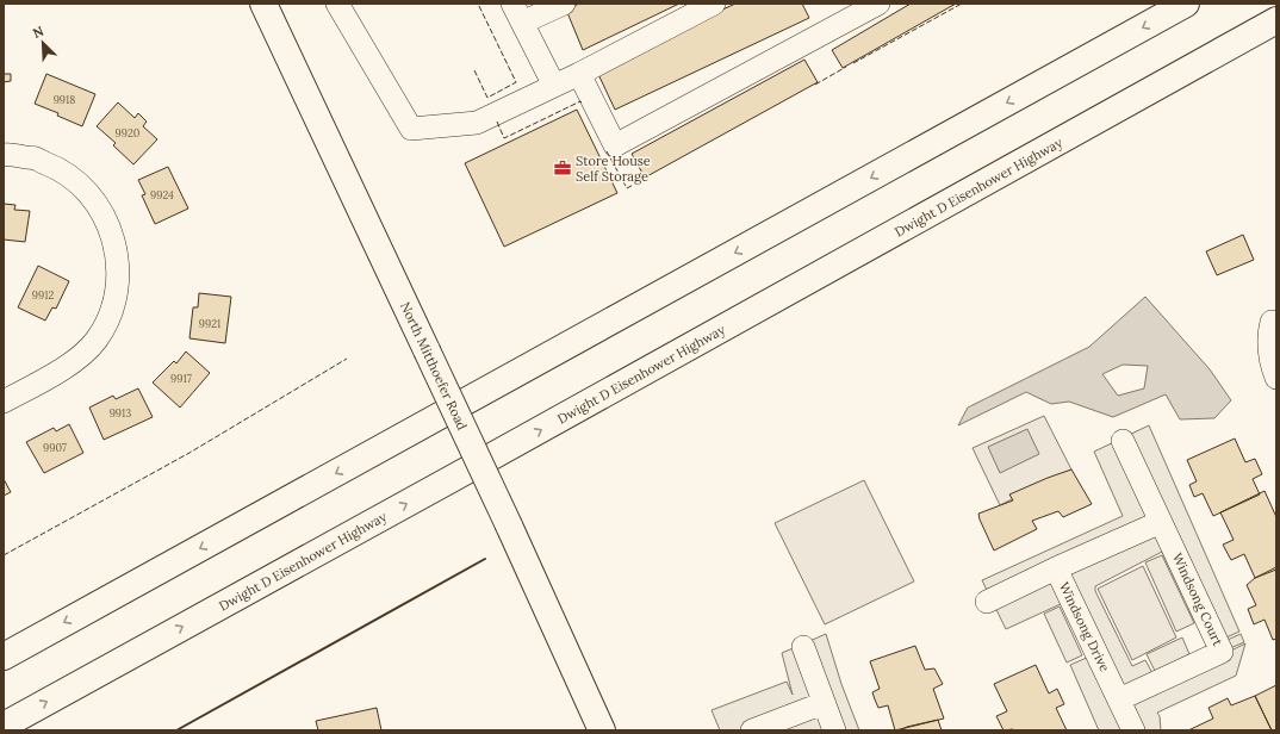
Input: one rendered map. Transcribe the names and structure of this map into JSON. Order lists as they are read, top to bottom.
{
  "streets": {
    "main road": ["Dwight D Eisenhower Highway", "North Mitthoefer Road"],
    "street": ["Windsong Court", "Windsong Drive"]
  },
  "crossings": [
    ["Windsong Court", "Windsong Drive"]
  ],
  "places": {
    "office": ["Store House Self Storage"]
  },
  "house_numbers": [
    "9918",
    "9920",
    "9924",
    "9912",
    "9921",
    "9917",
    "9913",
    "9907"
  ],
  "north": "top left"
}
